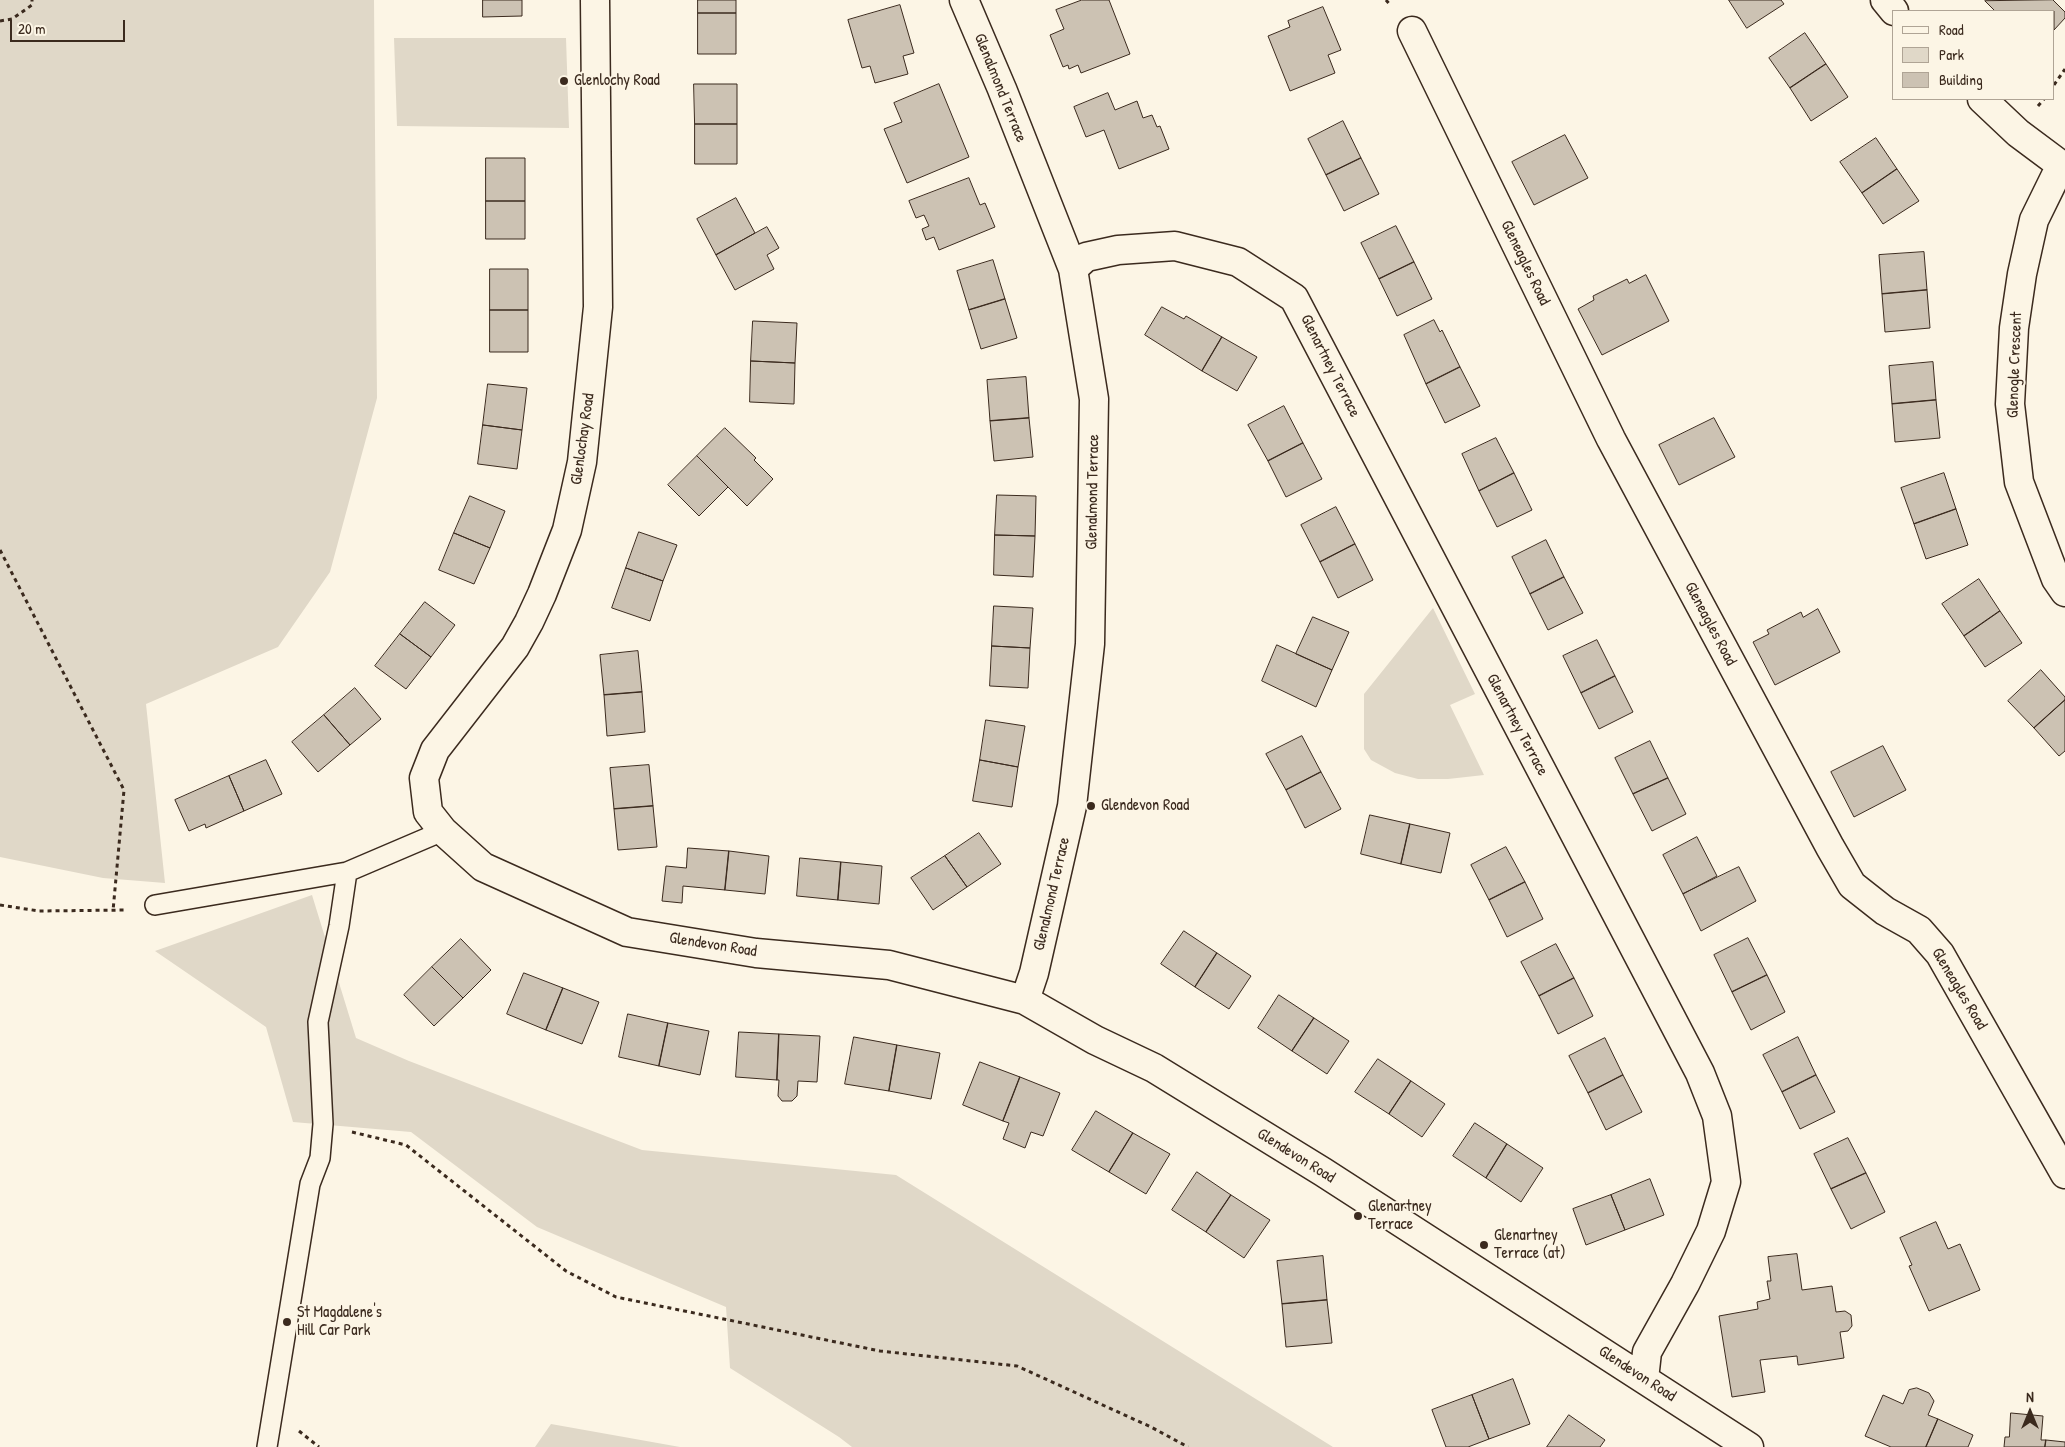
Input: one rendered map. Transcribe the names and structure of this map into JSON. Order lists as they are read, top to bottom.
{
  "streets": {
    "street": [
      "Glenalmond Terrace",
      "Gleneagles Road",
      "Glenogle Crescent",
      "Glenartney Terrace",
      "Glenlochay Road",
      "Glendevon Road"
    ]
  },
  "crossings": [
    ["Glenalmond Terrace", "Glenartney Terrace"],
    ["Glenalmond Terrace", "Glendevon Road"],
    ["Glenartney Terrace", "Glendevon Road"],
    ["Glenlochay Road", "Glendevon Road"]
  ],
  "places": [
    "Glenlochy Road",
    "Glendevon Road",
    "Glenartney Terrace",
    "Glenartney Terrace (at)",
    "St Magdalene's Hill Car Park"
  ],
  "legend": ["Road", "Park", "Building"],
  "scale_bar": "20 m",
  "north": "top"
}
